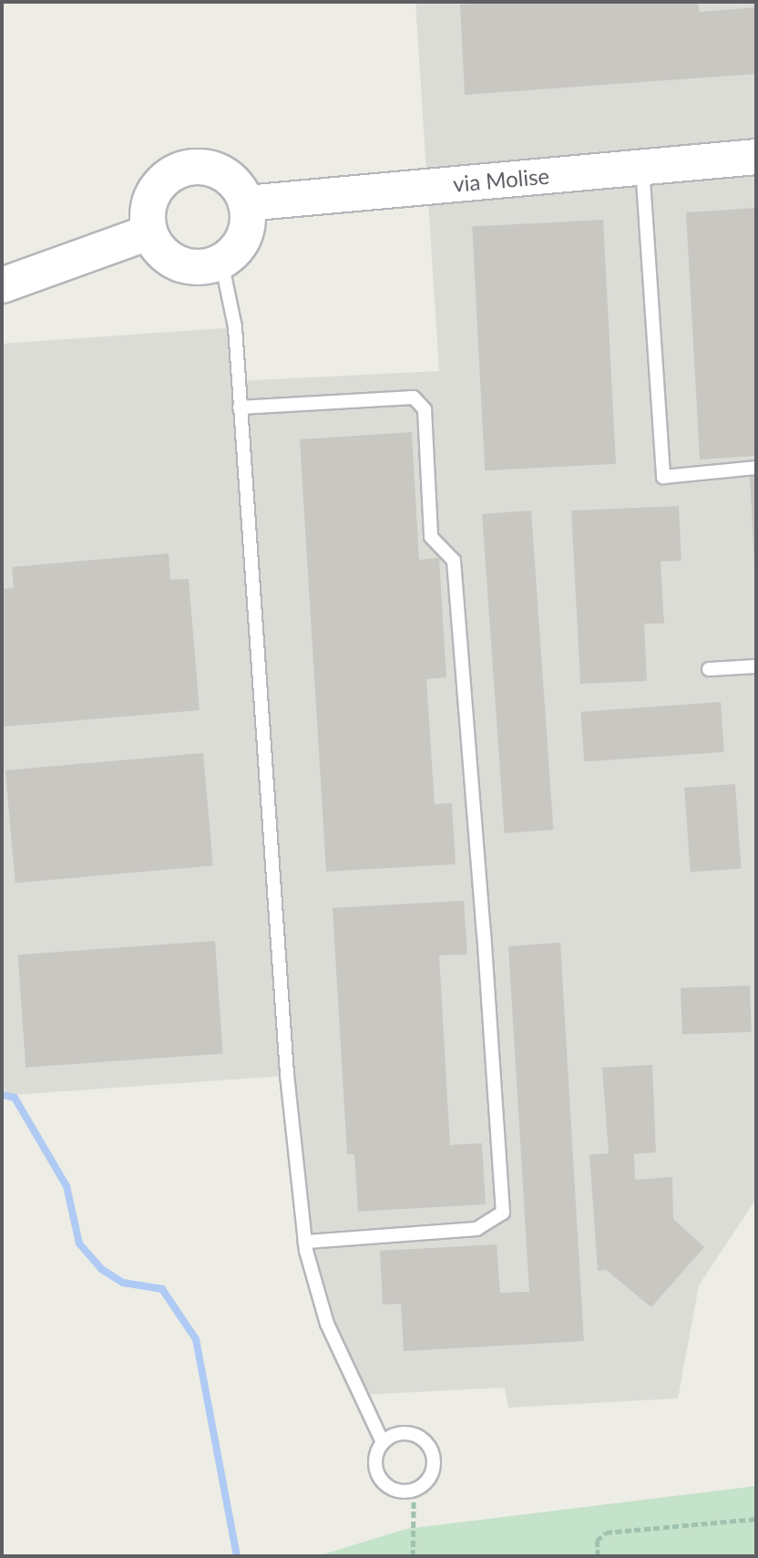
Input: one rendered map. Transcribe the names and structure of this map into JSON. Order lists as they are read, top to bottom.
{
  "streets": {
    "main road": ["via Molise"]
  }
}
